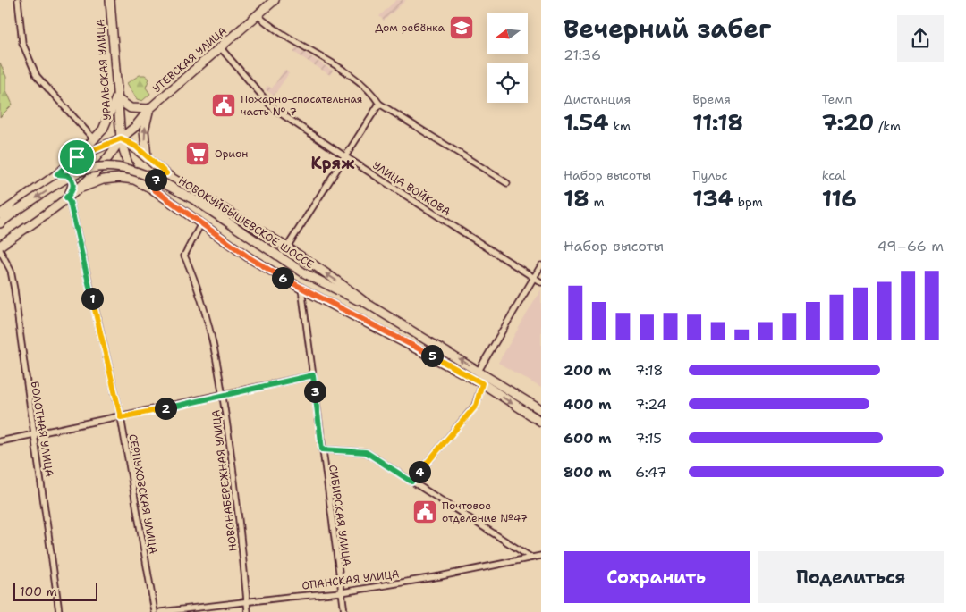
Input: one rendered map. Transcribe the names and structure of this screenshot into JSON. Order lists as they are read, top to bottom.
{
  "streets": {
    "main road": ["УТЕВСКАЯ УЛИЦА", "УРАЛЬСКАЯ УЛИЦА", "НОВОКУЙБЫШЕВСКОЕ ШОССЕ"],
    "street": [
      "УЛИЦА ВОЙКОВА",
      "БОЛОТНАЯ УЛИЦА",
      "НОВОНАБЕРЕЖНАЯ УЛИЦА",
      "СЕРПУХОВСКАЯ УЛИЦА",
      "СИБИРСКАЯ УЛИЦА",
      "ОПАНСКАЯ УЛИЦА"
    ]
  },
  "crossings": [
    ["УТЕВСКАЯ УЛИЦА", "УРАЛЬСКАЯ УЛИЦА"],
    ["УТЕВСКАЯ УЛИЦА", "УЛИЦА ВОЙКОВА"],
    ["УТЕВСКАЯ УЛИЦА", "НОВОКУЙБЫШЕВСКОЕ ШОССЕ"],
    ["УРАЛЬСКАЯ УЛИЦА", "НОВОКУЙБЫШЕВСКОЕ ШОССЕ"],
    ["НОВОКУЙБЫШЕВСКОЕ ШОССЕ", "НОВОНАБЕРЕЖНАЯ УЛИЦА"],
    ["НОВОКУЙБЫШЕВСКОЕ ШОССЕ", "СИБИРСКАЯ УЛИЦА"],
    ["НОВОНАБЕРЕЖНАЯ УЛИЦА", "ОПАНСКАЯ УЛИЦА"],
    ["СИБИРСКАЯ УЛИЦА", "ОПАНСКАЯ УЛИЦА"]
  ],
  "districts": ["Кряж"],
  "places": {
    "school or university": ["Дом ребёнка"],
    "public building": ["Пожарно-спасательная часть № 7", "Почтовое отделение №47"],
    "supermarket": ["Орион"]
  },
  "scale_bar": "100 m",
  "north": "left",
  "page": {
    "heading": ["Вечерний забег", "21:36"],
    "stats": [
      ["Дистанция", "1.54 km"],
      ["Время", "11:18"],
      ["Темп", "7:20 /km"],
      ["Набор высоты", "18 m"],
      ["Пульс", "134 bpm"],
      ["kcal", "116"]
    ],
    "pins": [
      "7",
      "6",
      "1",
      "5",
      "3",
      "2",
      "4"
    ],
    "chart": ["Набор высоты", "49–66 m"],
    "list": [
      {
        "name": "200 m",
        "note": "7:18"
      },
      {
        "name": "400 m",
        "note": "7:24"
      },
      {
        "name": "600 m",
        "note": "7:15"
      },
      {
        "name": "800 m",
        "note": "6:47"
      }
    ],
    "buttons": ["Сохранить", "Поделиться"],
    "scale": "100 m"
  }
}
